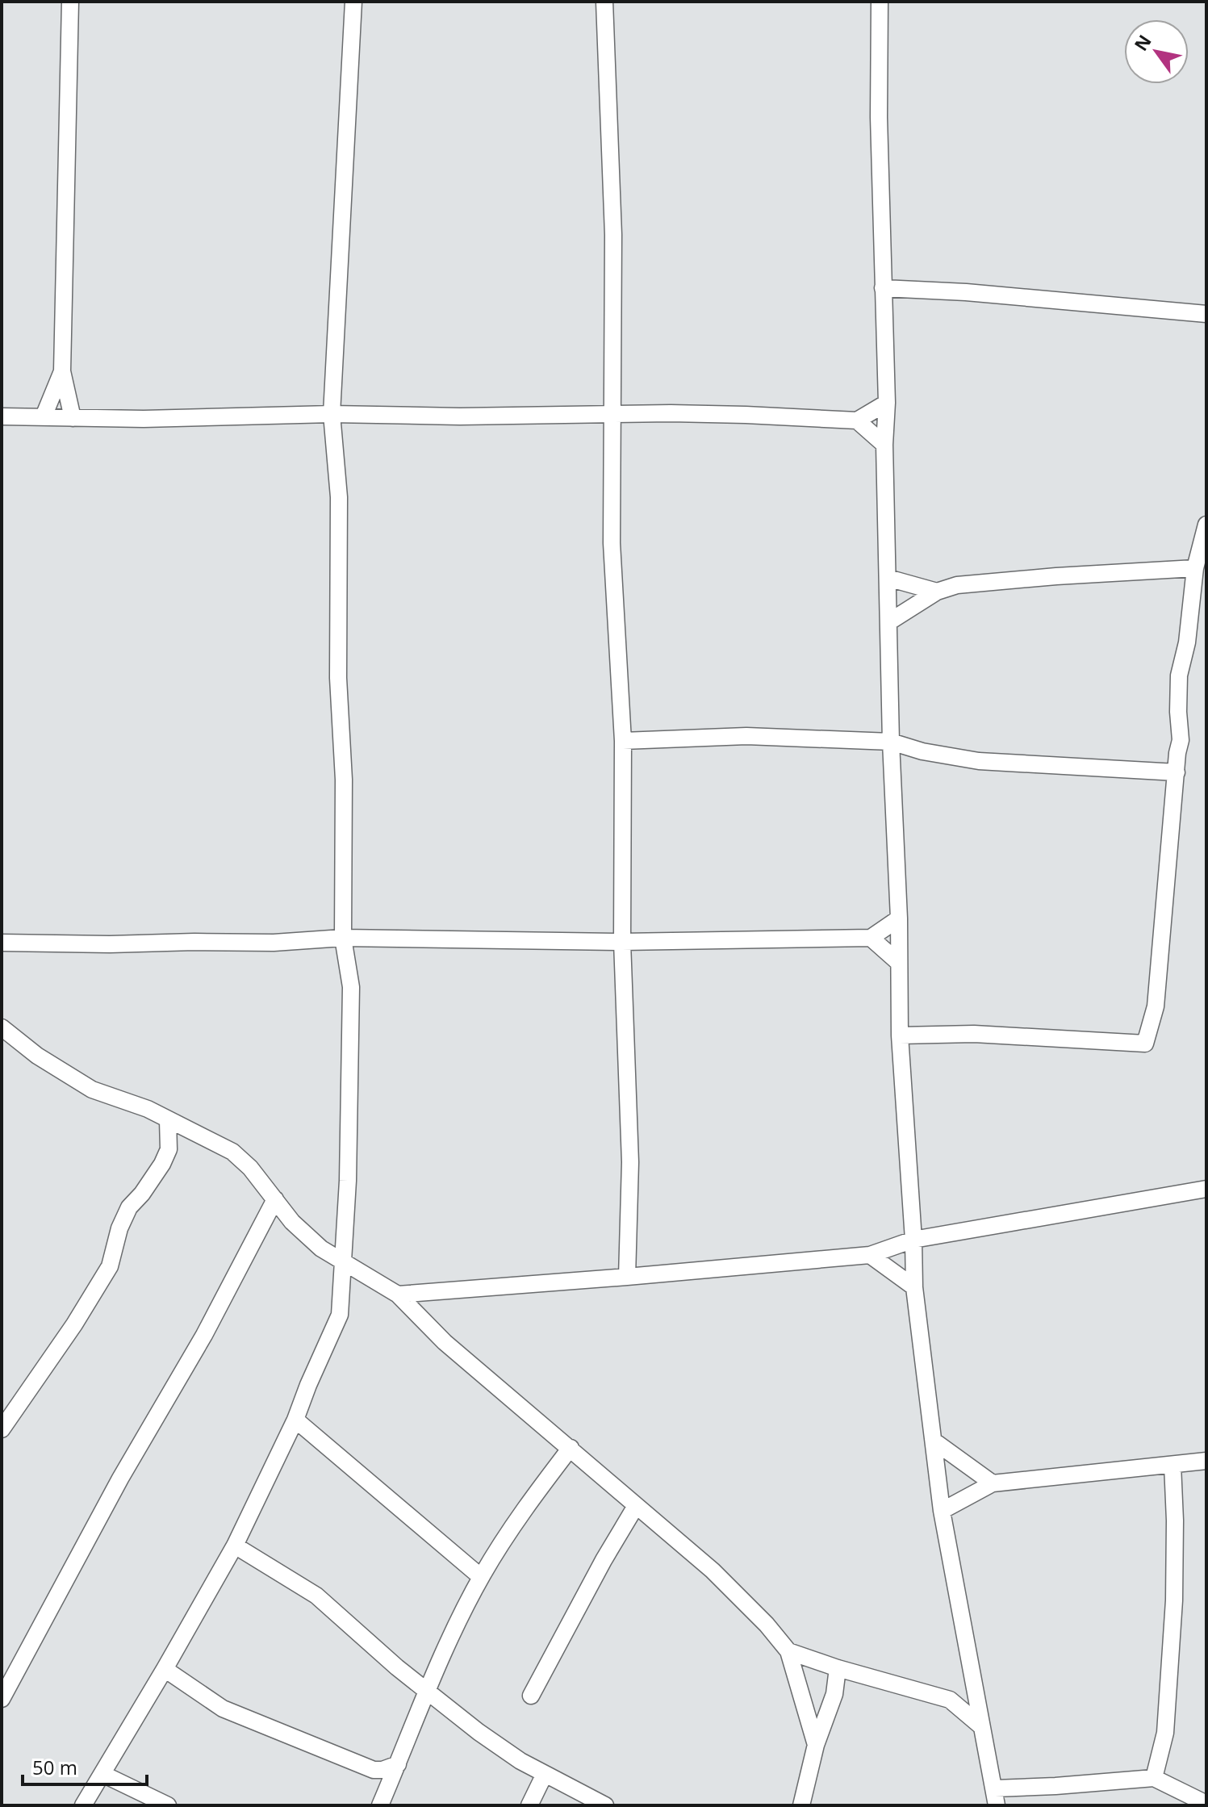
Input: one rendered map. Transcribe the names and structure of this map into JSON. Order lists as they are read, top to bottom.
{
  "scale_bar": "50 m",
  "north": "top left"
}
